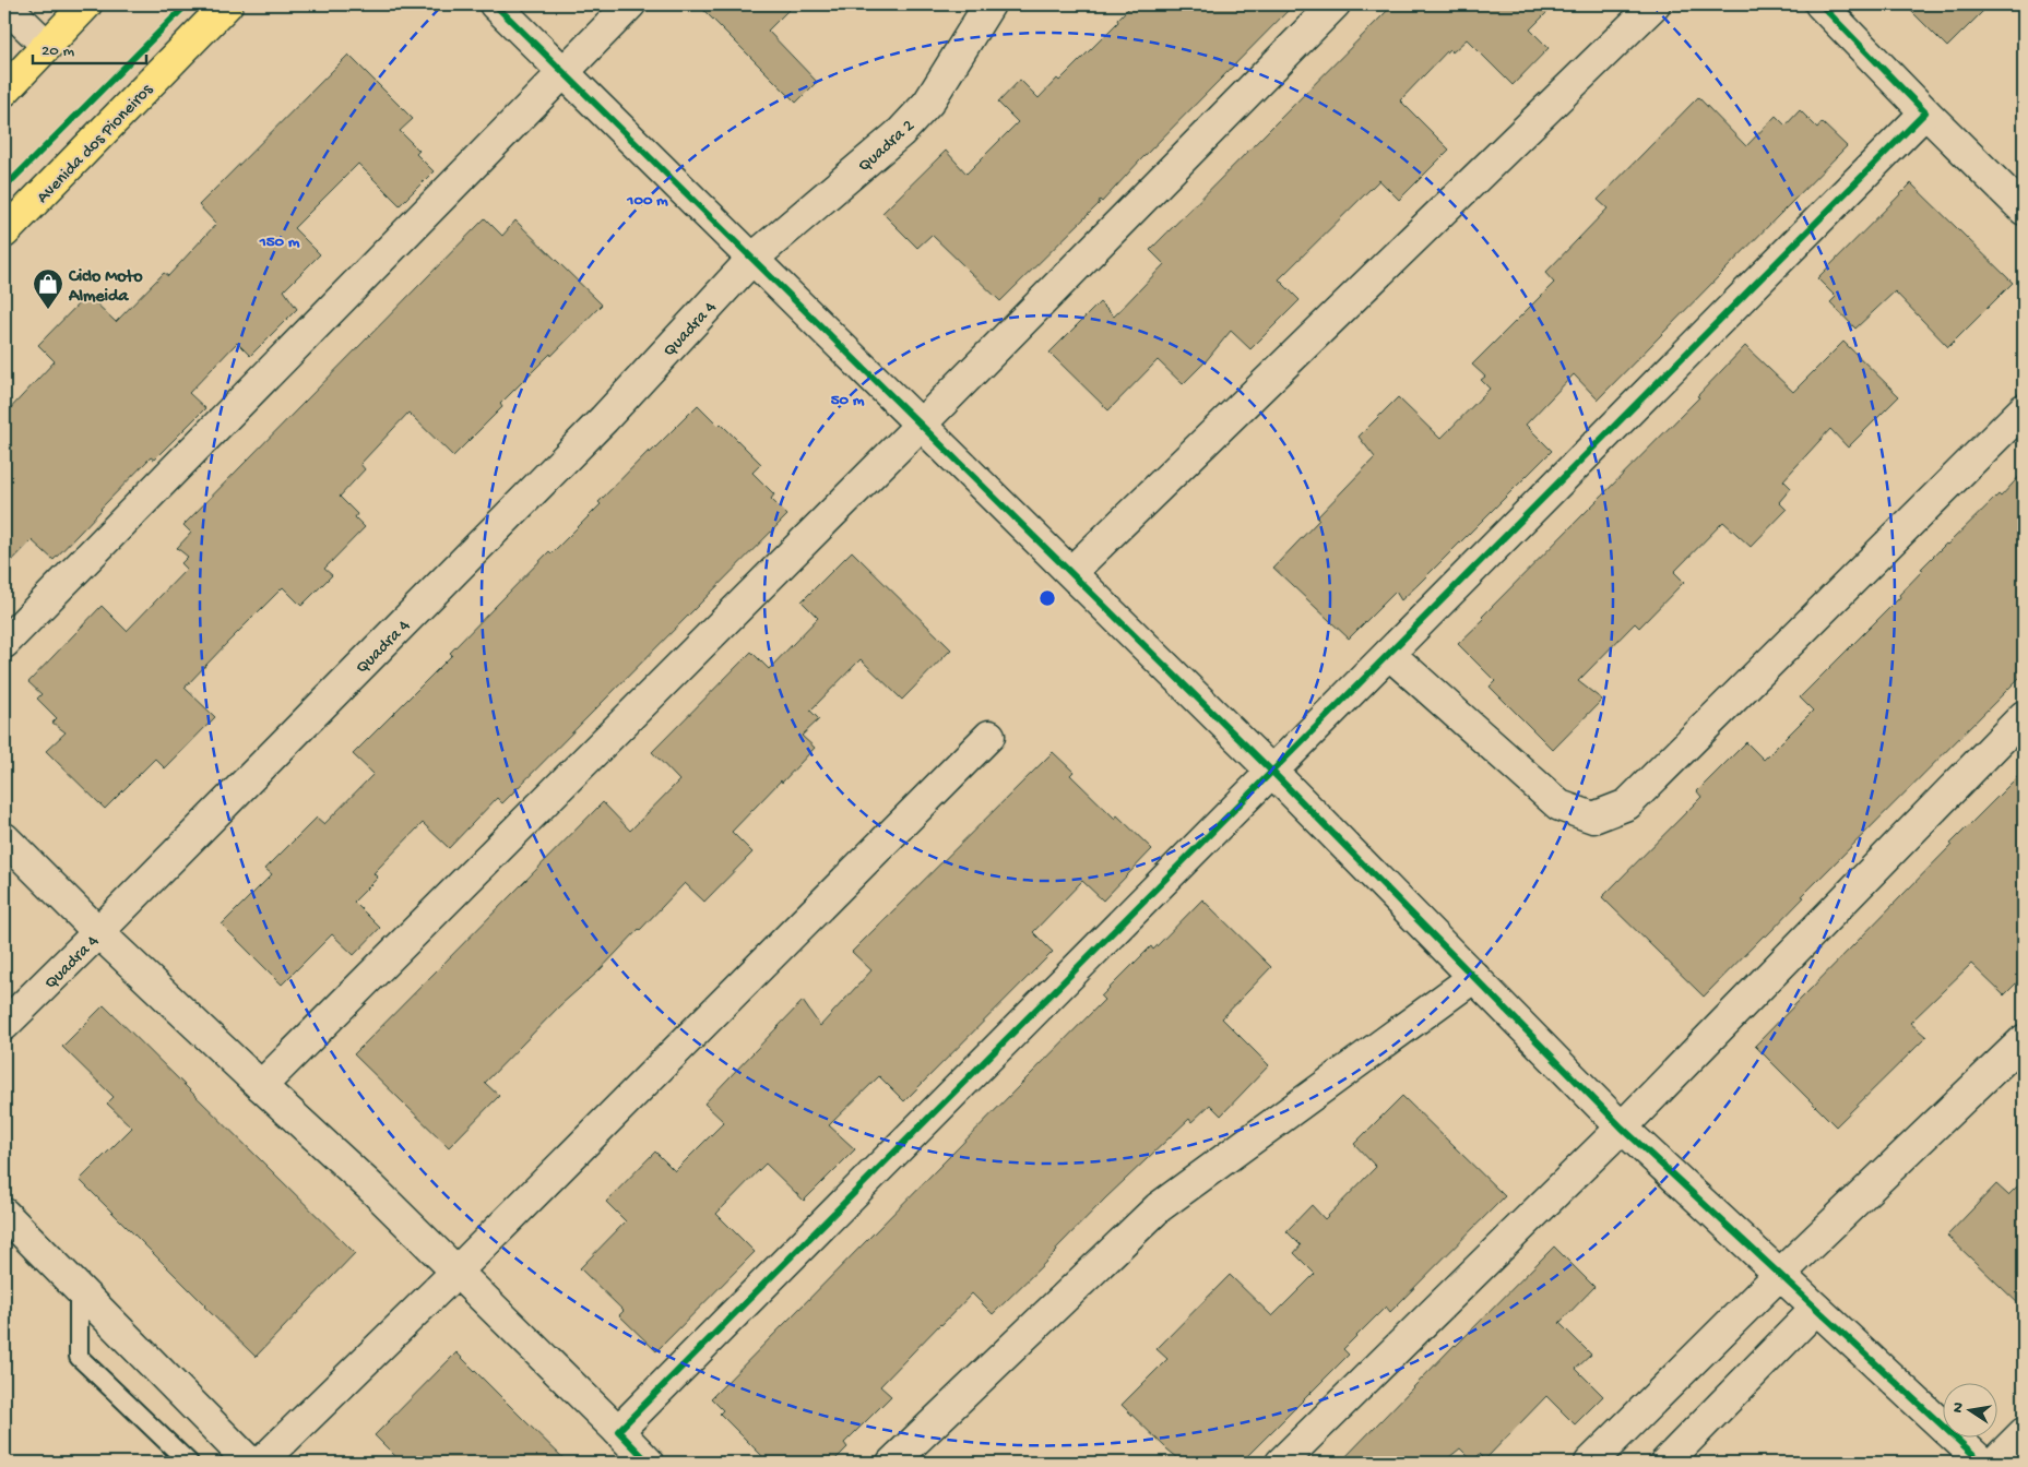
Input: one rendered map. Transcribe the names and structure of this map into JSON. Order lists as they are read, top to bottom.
{
  "streets": {
    "main road": ["Avenida dos Pioneiros"],
    "street": ["Quadra 2", "Quadra 4"]
  },
  "crossings": [
    ["Quadra 2", "Quadra 4"]
  ],
  "places": {
    "shop": ["Ciclo Moto Almeida"]
  },
  "scale_bar": "20 m",
  "north": "left",
  "rings": ["100 m", "150 m", "50 m"]
}
